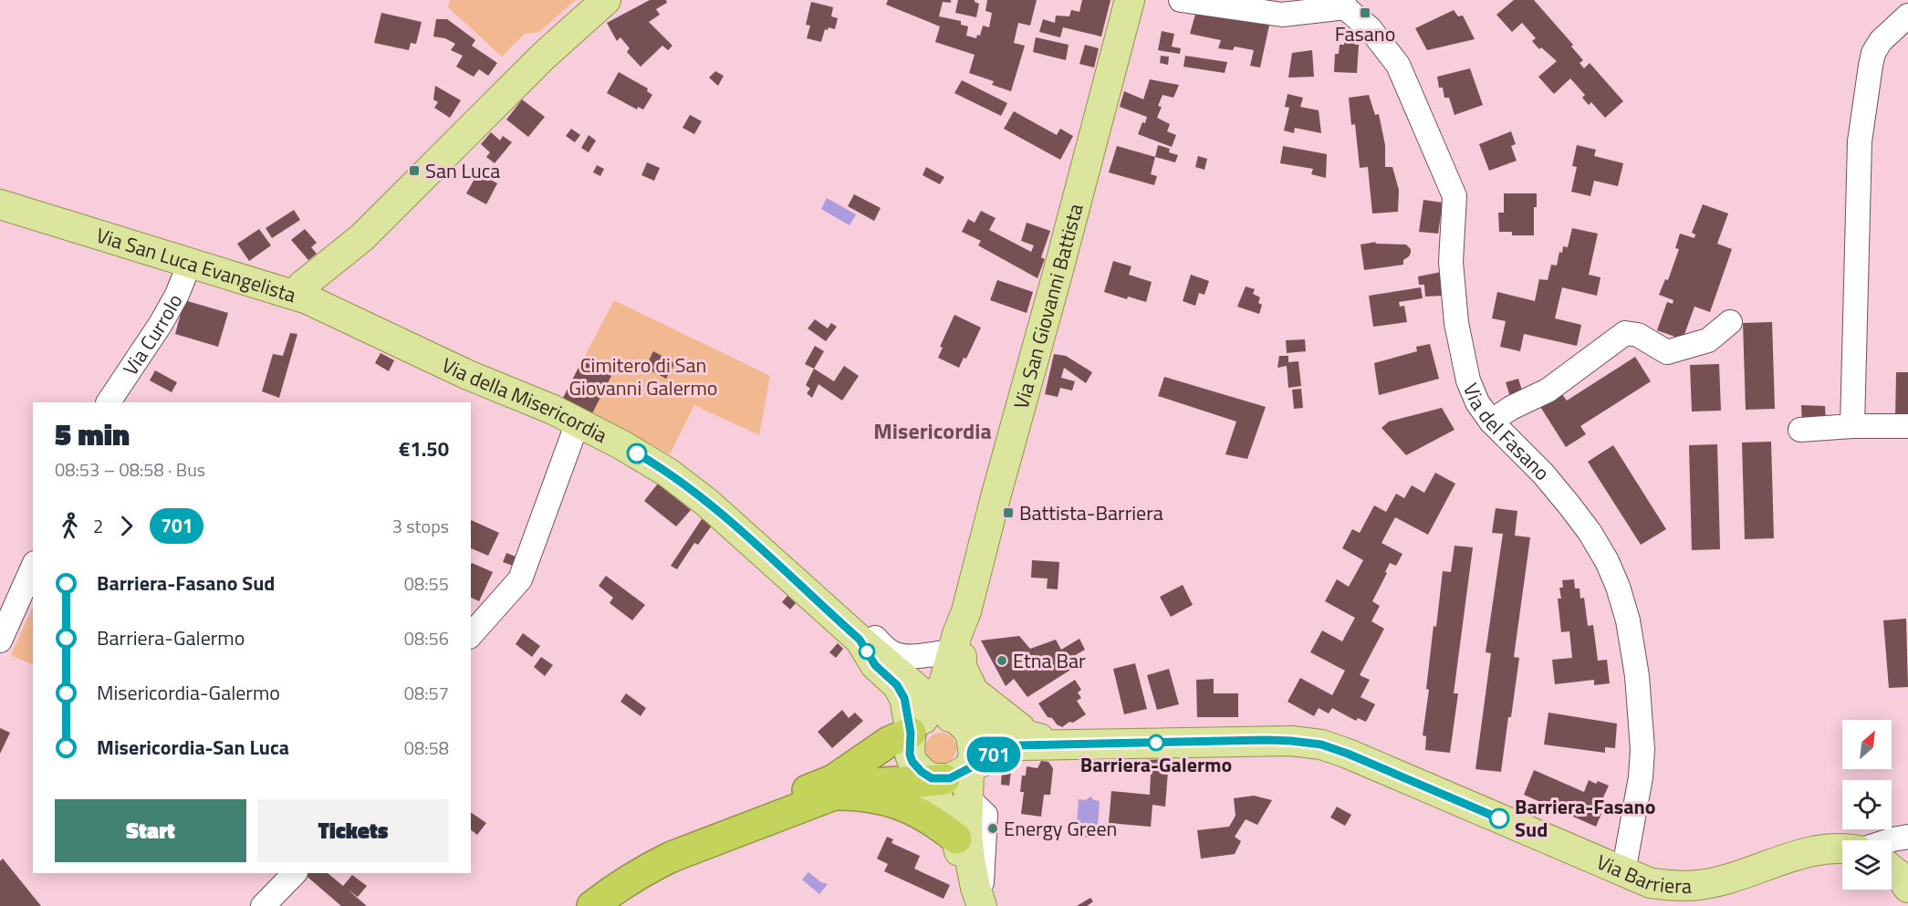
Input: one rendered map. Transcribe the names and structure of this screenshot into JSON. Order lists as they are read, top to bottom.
{
  "streets": {
    "main road": [
      "Via San Luca Evangelista",
      "Via San Giovanni Battista",
      "Via della Misericordia",
      "Via Barriera"
    ],
    "street": ["Via Currolo", "Via del Fasano"]
  },
  "crossings": [
    ["Via San Luca Evangelista", "Via Currolo"],
    ["Via San Luca Evangelista", "Via della Misericordia"],
    ["Via San Giovanni Battista", "Via della Misericordia"],
    ["Via del Fasano", "Via Barriera"]
  ],
  "districts": ["Misericordia"],
  "parks": ["Cimitero di San Giovanni Galermo"],
  "places": {
    "transit": ["Fasano", "San Luca", "Battista-Barriera"],
    "other": [
      "Etna Bar",
      "Barriera-Galermo",
      "Barriera-Fasano Sud",
      "Energy Green"
    ]
  },
  "lines": ["bus line 701"],
  "north": "top right",
  "page": {
    "on_map": "701",
    "heading": ["5 min", "08:53 – 08:58 · Bus", "€1.50"],
    "legs": ["2", "701", "3 stops"],
    "list": [
      {
        "name": "Barriera-Fasano Sud",
        "value": "08:55"
      },
      {
        "name": "Barriera-Galermo",
        "value": "08:56"
      },
      {
        "name": "Misericordia-Galermo",
        "value": "08:57"
      },
      {
        "name": "Misericordia-San Luca",
        "value": "08:58"
      }
    ],
    "buttons": ["Start", "Tickets"]
  }
}
